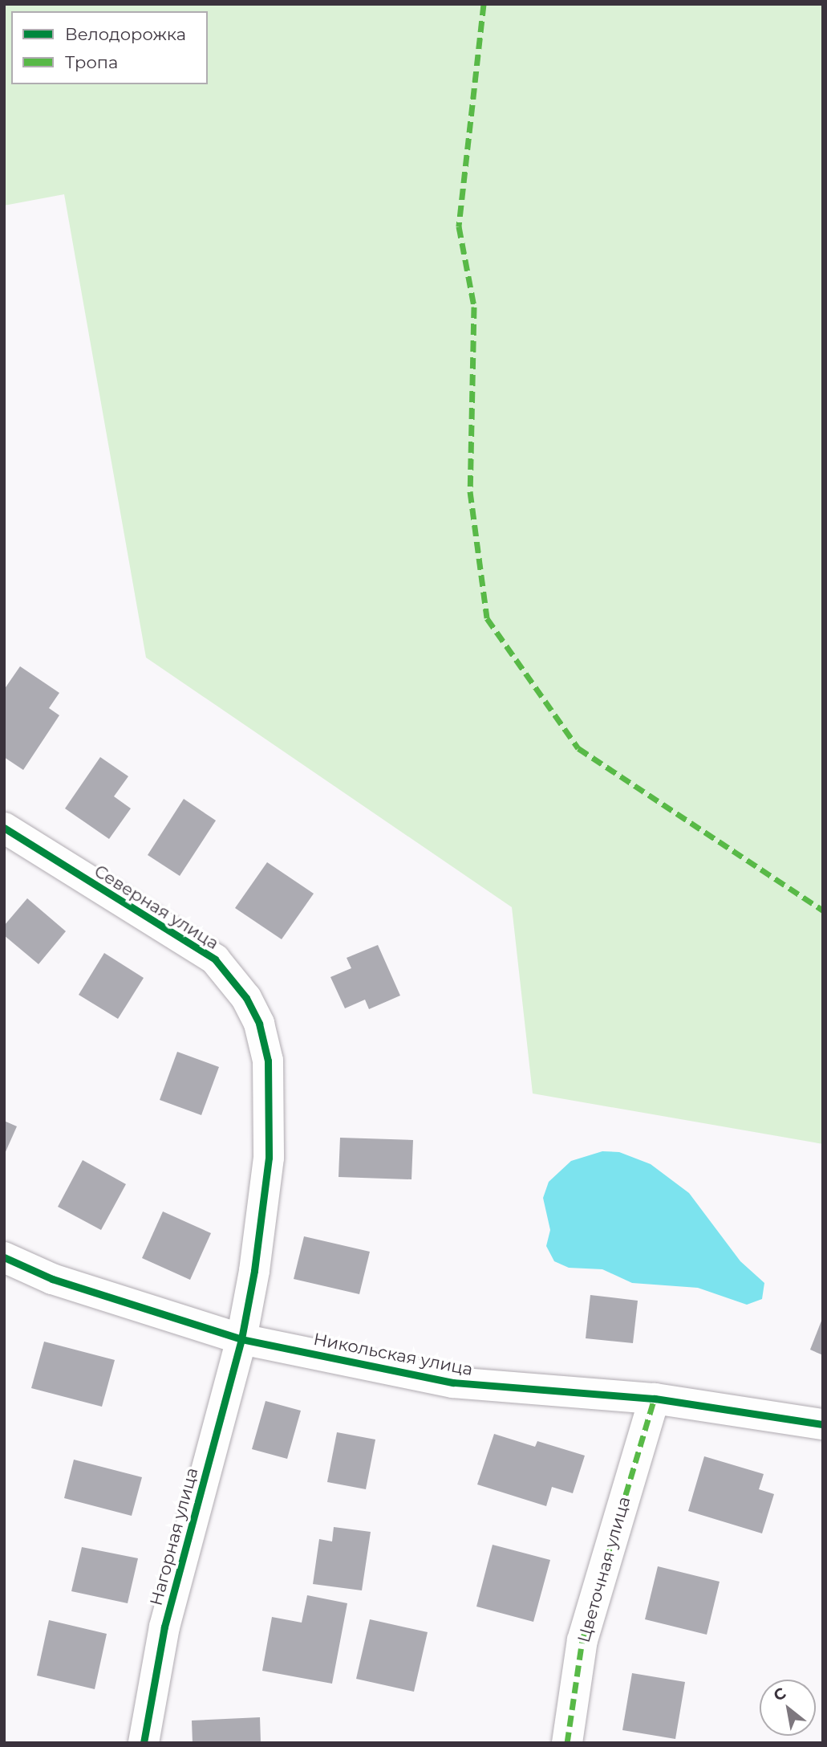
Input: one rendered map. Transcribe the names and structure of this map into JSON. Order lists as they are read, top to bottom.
{
  "streets": {
    "street": [
      "Северная улица",
      "Никольская улица",
      "Нагорная улица",
      "Цветочная улица"
    ]
  },
  "crossings": [
    ["Северная улица", "Никольская улица"],
    ["Северная улица", "Нагорная улица"],
    ["Никольская улица", "Нагорная улица"],
    ["Никольская улица", "Цветочная улица"]
  ],
  "legend": ["Велодорожка", "Тропа"],
  "north": "top left"
}
